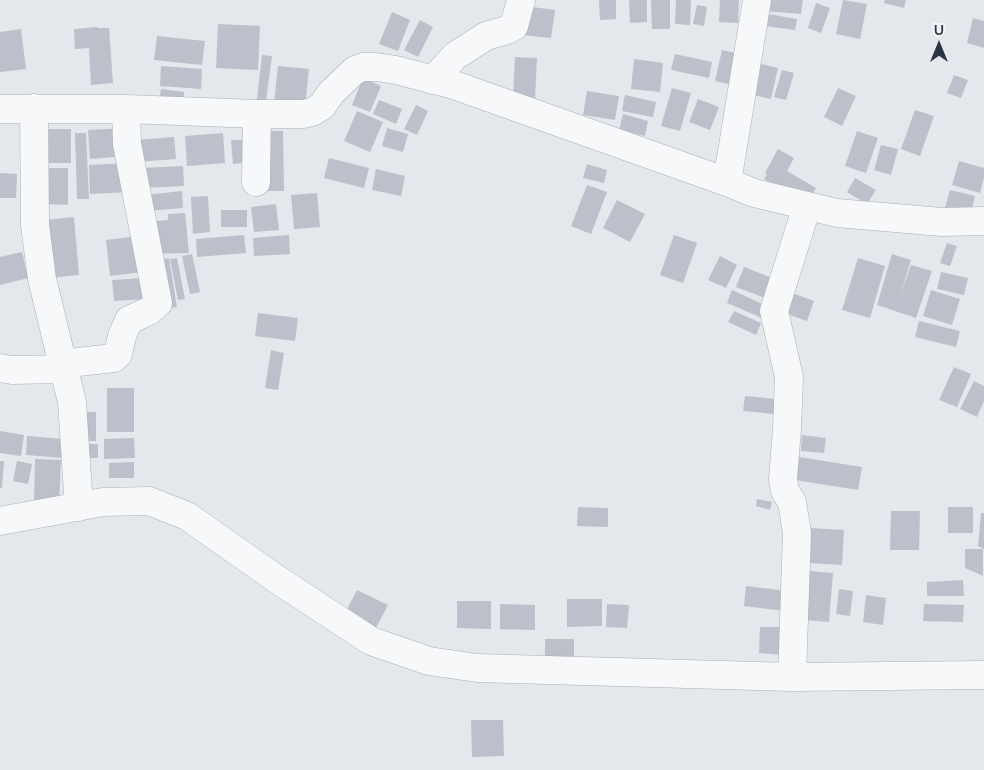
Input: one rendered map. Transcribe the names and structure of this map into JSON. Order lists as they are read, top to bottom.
{
  "north": "top"
}
